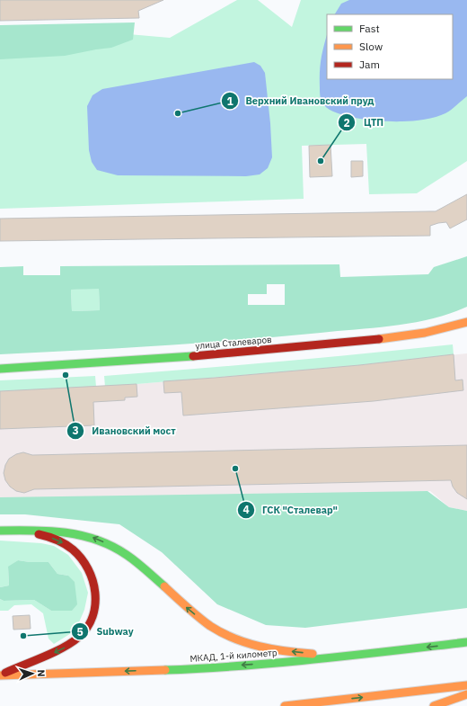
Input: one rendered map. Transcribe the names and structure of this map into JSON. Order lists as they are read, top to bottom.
{
  "streets": {
    "main road": ["улица Сталеваров", "МКАД, 1-й километр"]
  },
  "places": [
    "Верхний Ивановский пруд",
    "ЦТП",
    "Ивановский мост",
    "ГСК \"Сталевар\"",
    "Subway"
  ],
  "legend": ["Fast", "Slow", "Jam"],
  "north": "right"
}
